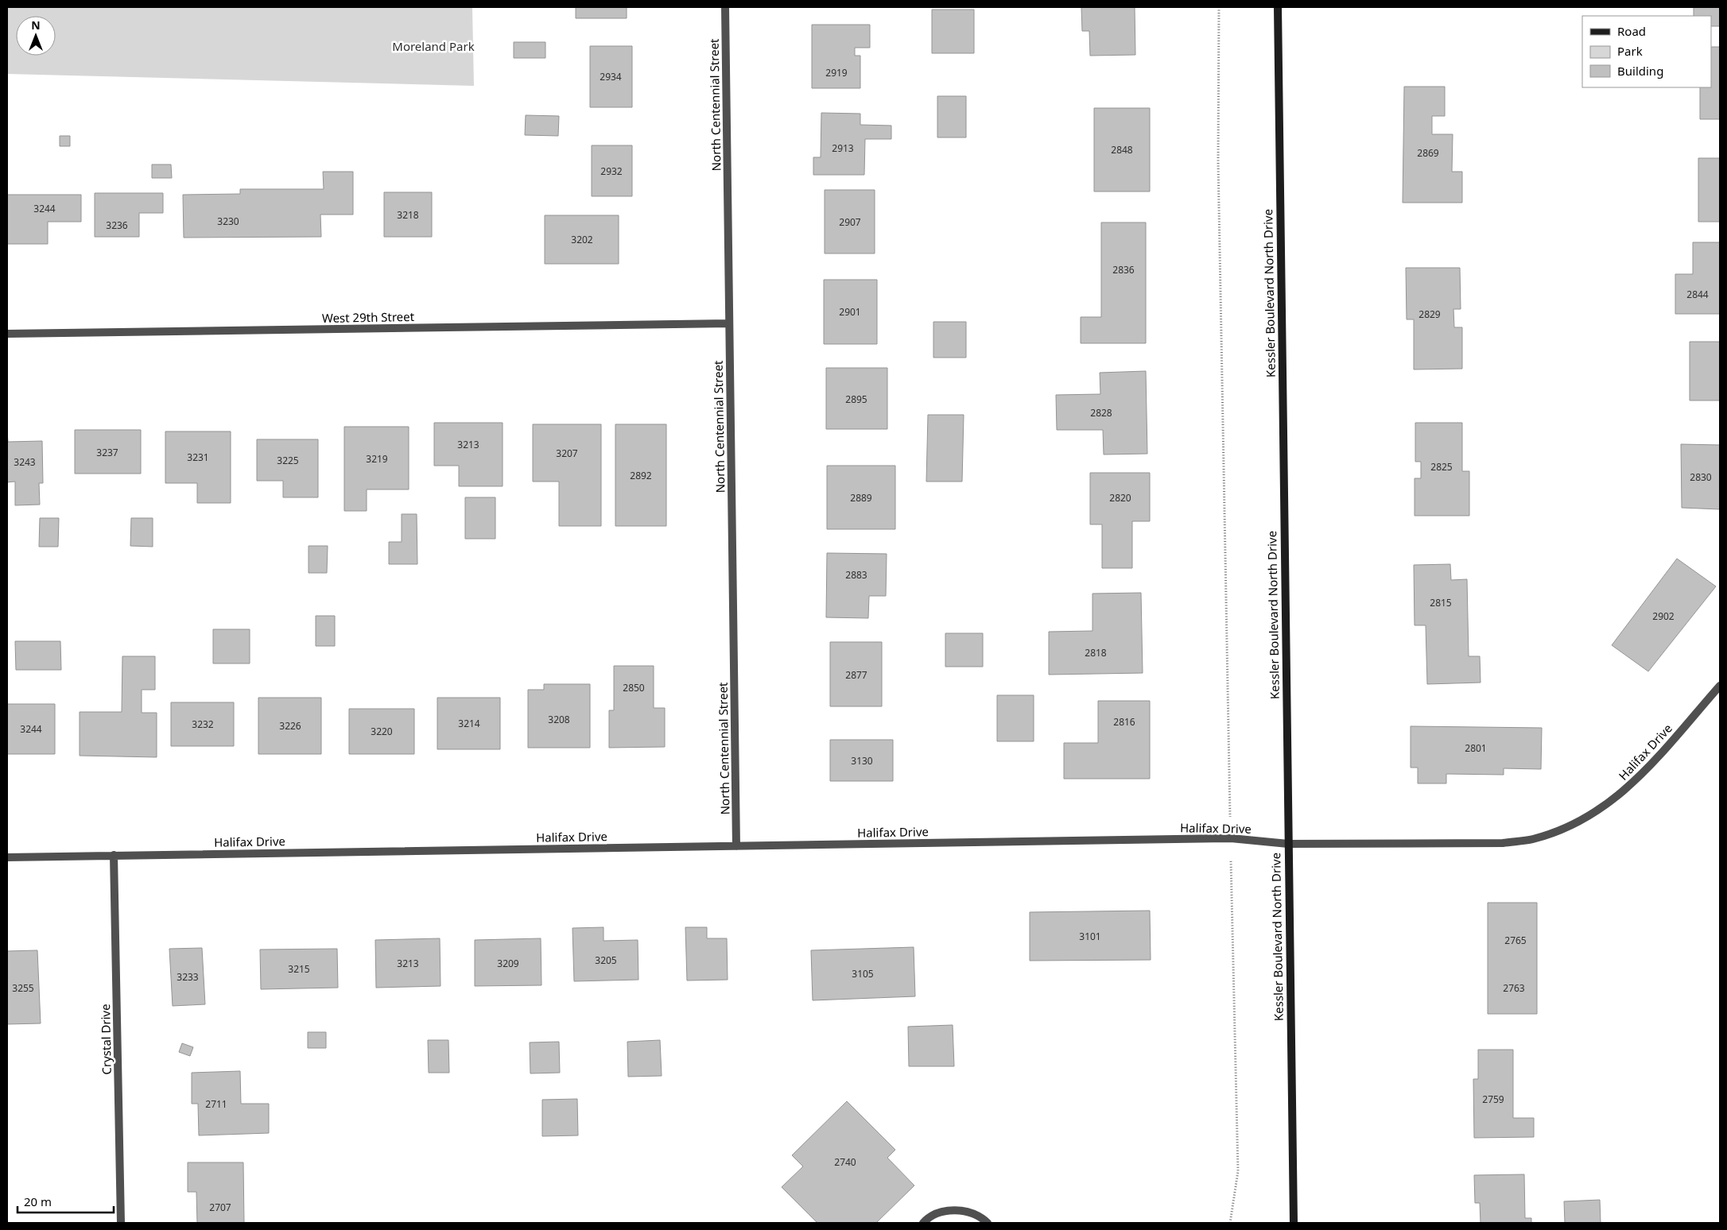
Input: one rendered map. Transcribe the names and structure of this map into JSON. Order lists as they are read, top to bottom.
{
  "streets": {
    "main road": ["Kessler Boulevard North Drive"],
    "street": [
      "North Centennial Street",
      "West 29th Street",
      "Halifax Drive",
      "Crystal Drive"
    ]
  },
  "crossings": [
    ["North Centennial Street", "West 29th Street"],
    ["North Centennial Street", "Halifax Drive"],
    ["Kessler Boulevard North Drive", "Halifax Drive"],
    ["Halifax Drive", "Crystal Drive"]
  ],
  "parks": ["Moreland Park"],
  "house_numbers": [
    "2919",
    "2934",
    "2913",
    "2848",
    "2869",
    "2932",
    "3244",
    "3218",
    "3230",
    "2907",
    "3236",
    "3202",
    "2836",
    "2844",
    "2901",
    "2829",
    "2895",
    "2828",
    "3213",
    "3237",
    "3207",
    "3231",
    "3219",
    "3225",
    "3243",
    "2825",
    "2892",
    "2830",
    "2889",
    "2820",
    "2883",
    "2815",
    "2902",
    "2818",
    "2877",
    "2850",
    "3208",
    "2816",
    "3214",
    "3232",
    "3226",
    "3244",
    "3220",
    "2801",
    "3130",
    "3101",
    "2765",
    "3205",
    "3213",
    "3209",
    "3215",
    "3105",
    "3233",
    "3255",
    "2763",
    "2759",
    "2711",
    "2740",
    "2707"
  ],
  "legend": ["Road", "Park", "Building"],
  "scale_bar": "20 m",
  "north": "top"
}
